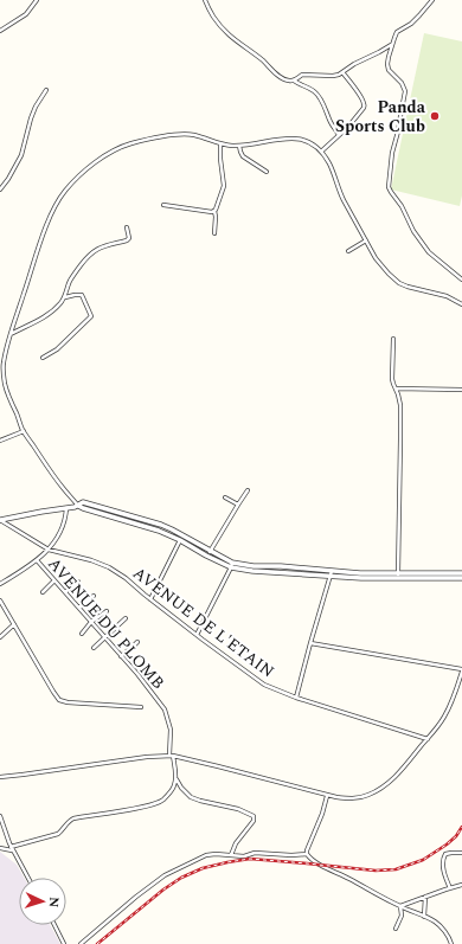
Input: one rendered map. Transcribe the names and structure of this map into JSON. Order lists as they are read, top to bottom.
{
  "streets": {
    "street": ["AVENUE DE L'ETAIN", "AVENUE DU PLOMB"]
  },
  "places": ["Panda Sports Club"],
  "north": "right"
}
